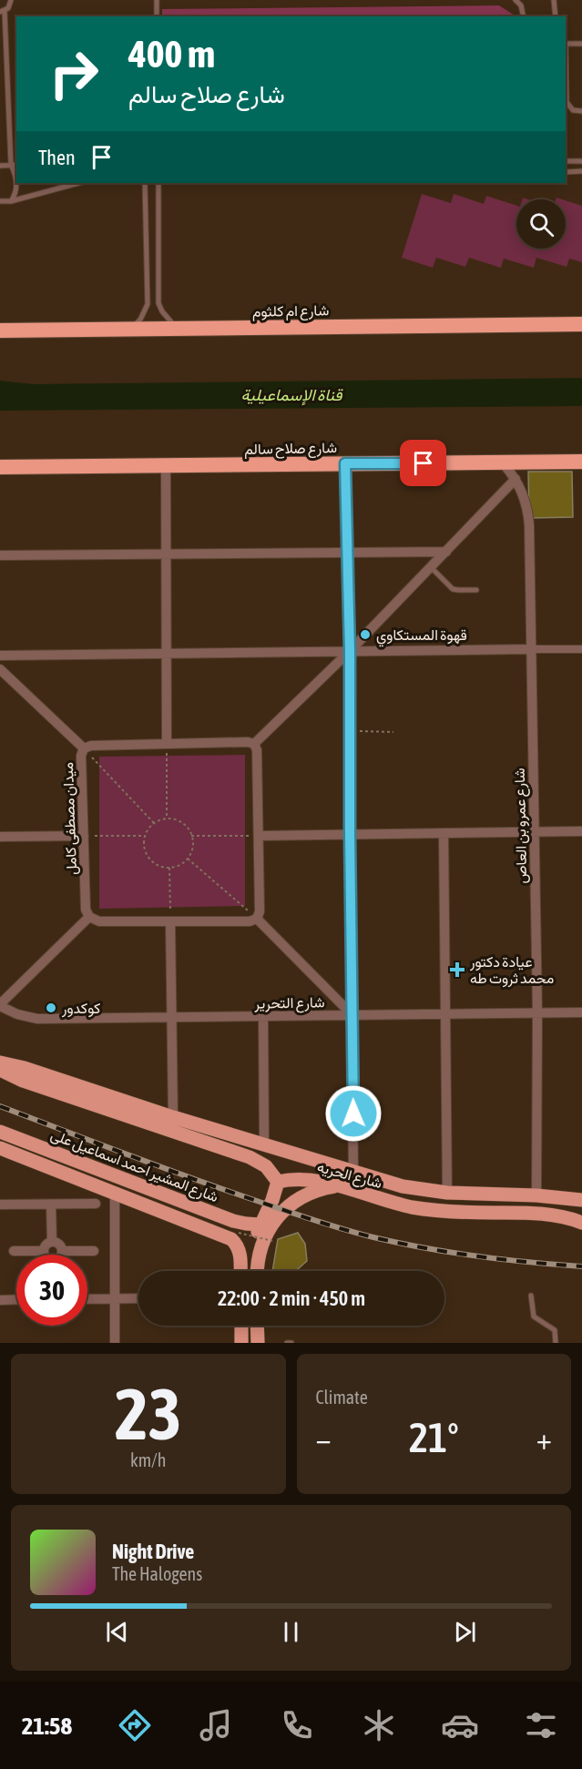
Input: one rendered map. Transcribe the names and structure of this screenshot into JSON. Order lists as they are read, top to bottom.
{
  "streets": {
    "highway": ["شارع ام كلثوم", "شارع صلاح سالم"],
    "main road": ["شارع المشير احمد اسماعيل على", "شارع الحريه"],
    "street": ["ميدان مصطفى كامل", "شارع عمرو بن العاص", "شارع التحرير"]
  },
  "crossings": [
    ["شارع صلاح سالم", "شارع عمرو بن العاص"],
    ["شارع عمرو بن العاص", "شارع التحرير"],
    ["شارع عمرو بن العاص", "شارع الحريه"]
  ],
  "water": ["قناة الإسماعيلية"],
  "places": {
    "other": ["قهوة المستكاوي", "كوكدور"],
    "health": ["عيادة دكتور محمد ثروت طه"]
  },
  "page": {
    "turn": ["400 m", "شارع صلاح سالم"],
    "then": "Then",
    "limit": "30",
    "trip": "22:00 · 2 min · 450 m",
    "tile": [
      ["23", "km/h"],
      "Climate"
    ],
    "heat": ["−", "21°", "+"],
    "song": ["Night Drive", "The Halogens"],
    "tabs": "21:58"
  }
}
